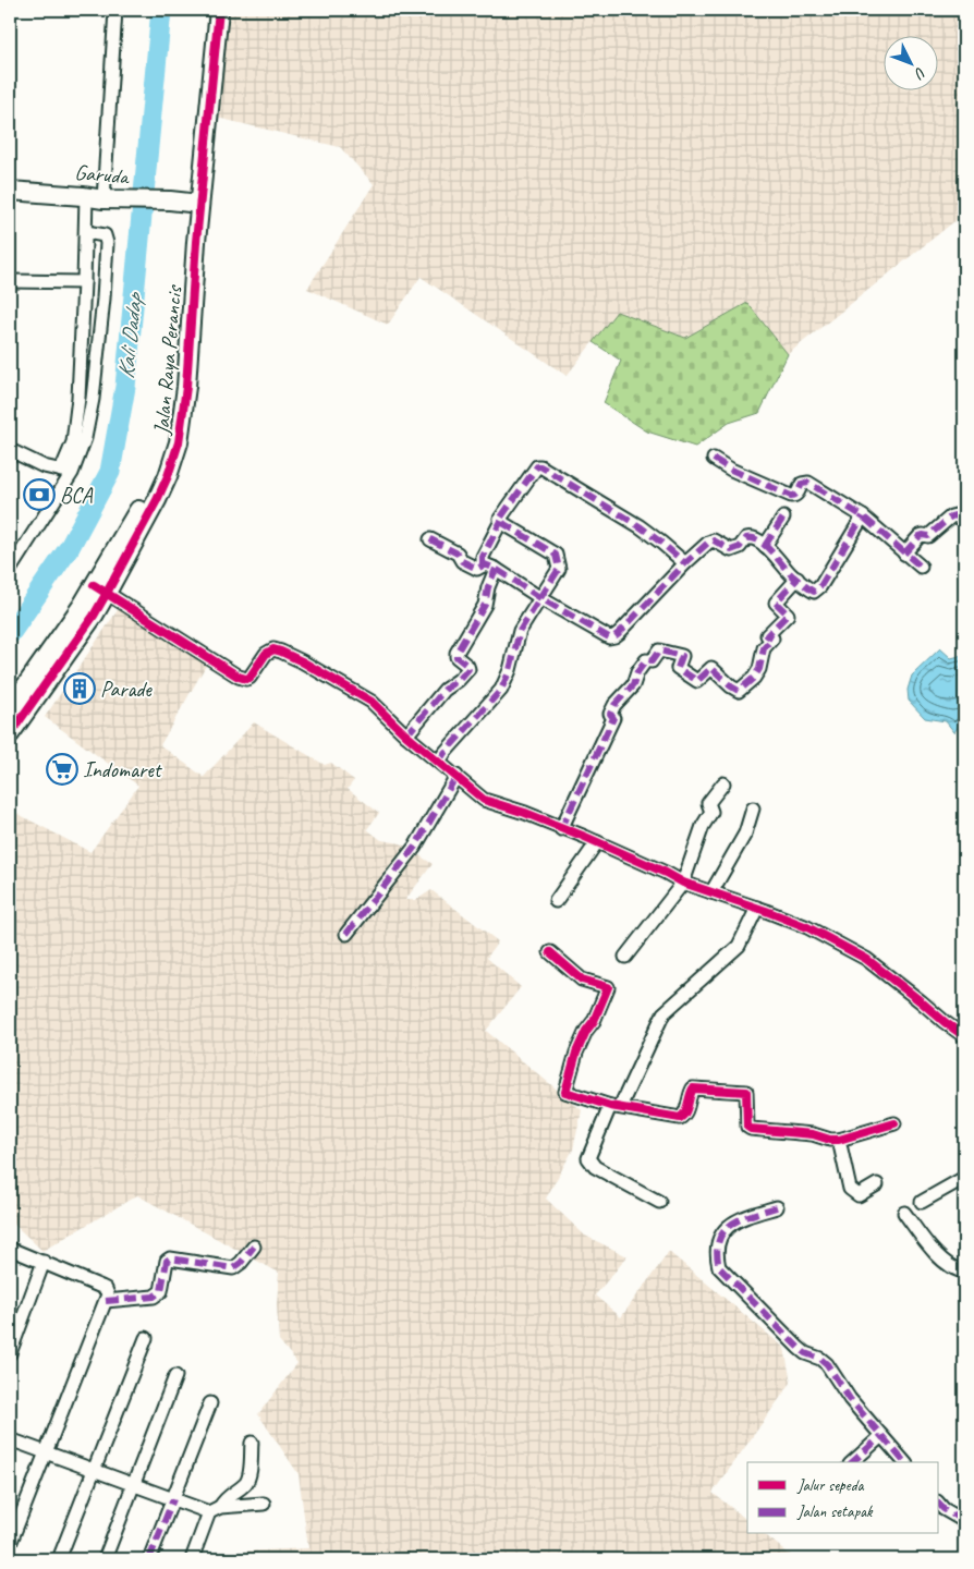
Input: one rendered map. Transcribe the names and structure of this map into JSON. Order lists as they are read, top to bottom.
{
  "streets": {
    "street": ["Garuda", "Jalan Raya Perancis"]
  },
  "crossings": [
    ["Garuda", "Jalan Raya Perancis"]
  ],
  "water": ["Kali Dadap"],
  "places": {
    "bank": ["BCA"],
    "building": ["Parade"],
    "supermarket": ["Indomaret"]
  },
  "legend": ["Jalur sepeda", "Jalan setapak"],
  "north": "bottom right"
}
